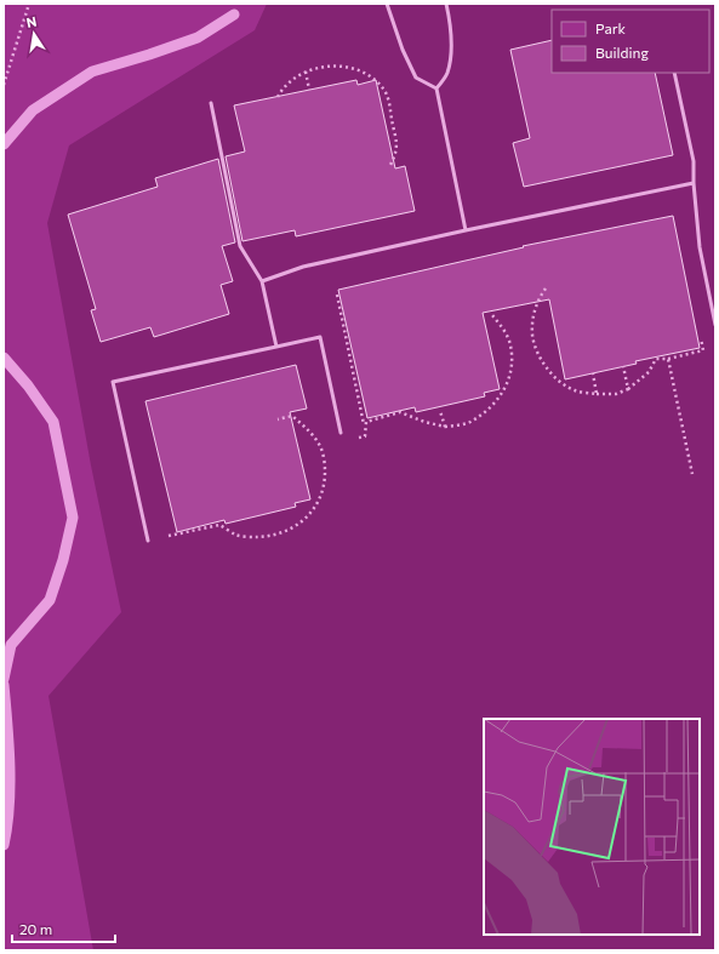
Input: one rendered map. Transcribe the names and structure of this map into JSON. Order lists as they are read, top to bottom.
{
  "legend": ["Park", "Building"],
  "scale_bar": "20 m",
  "north": "top"
}
